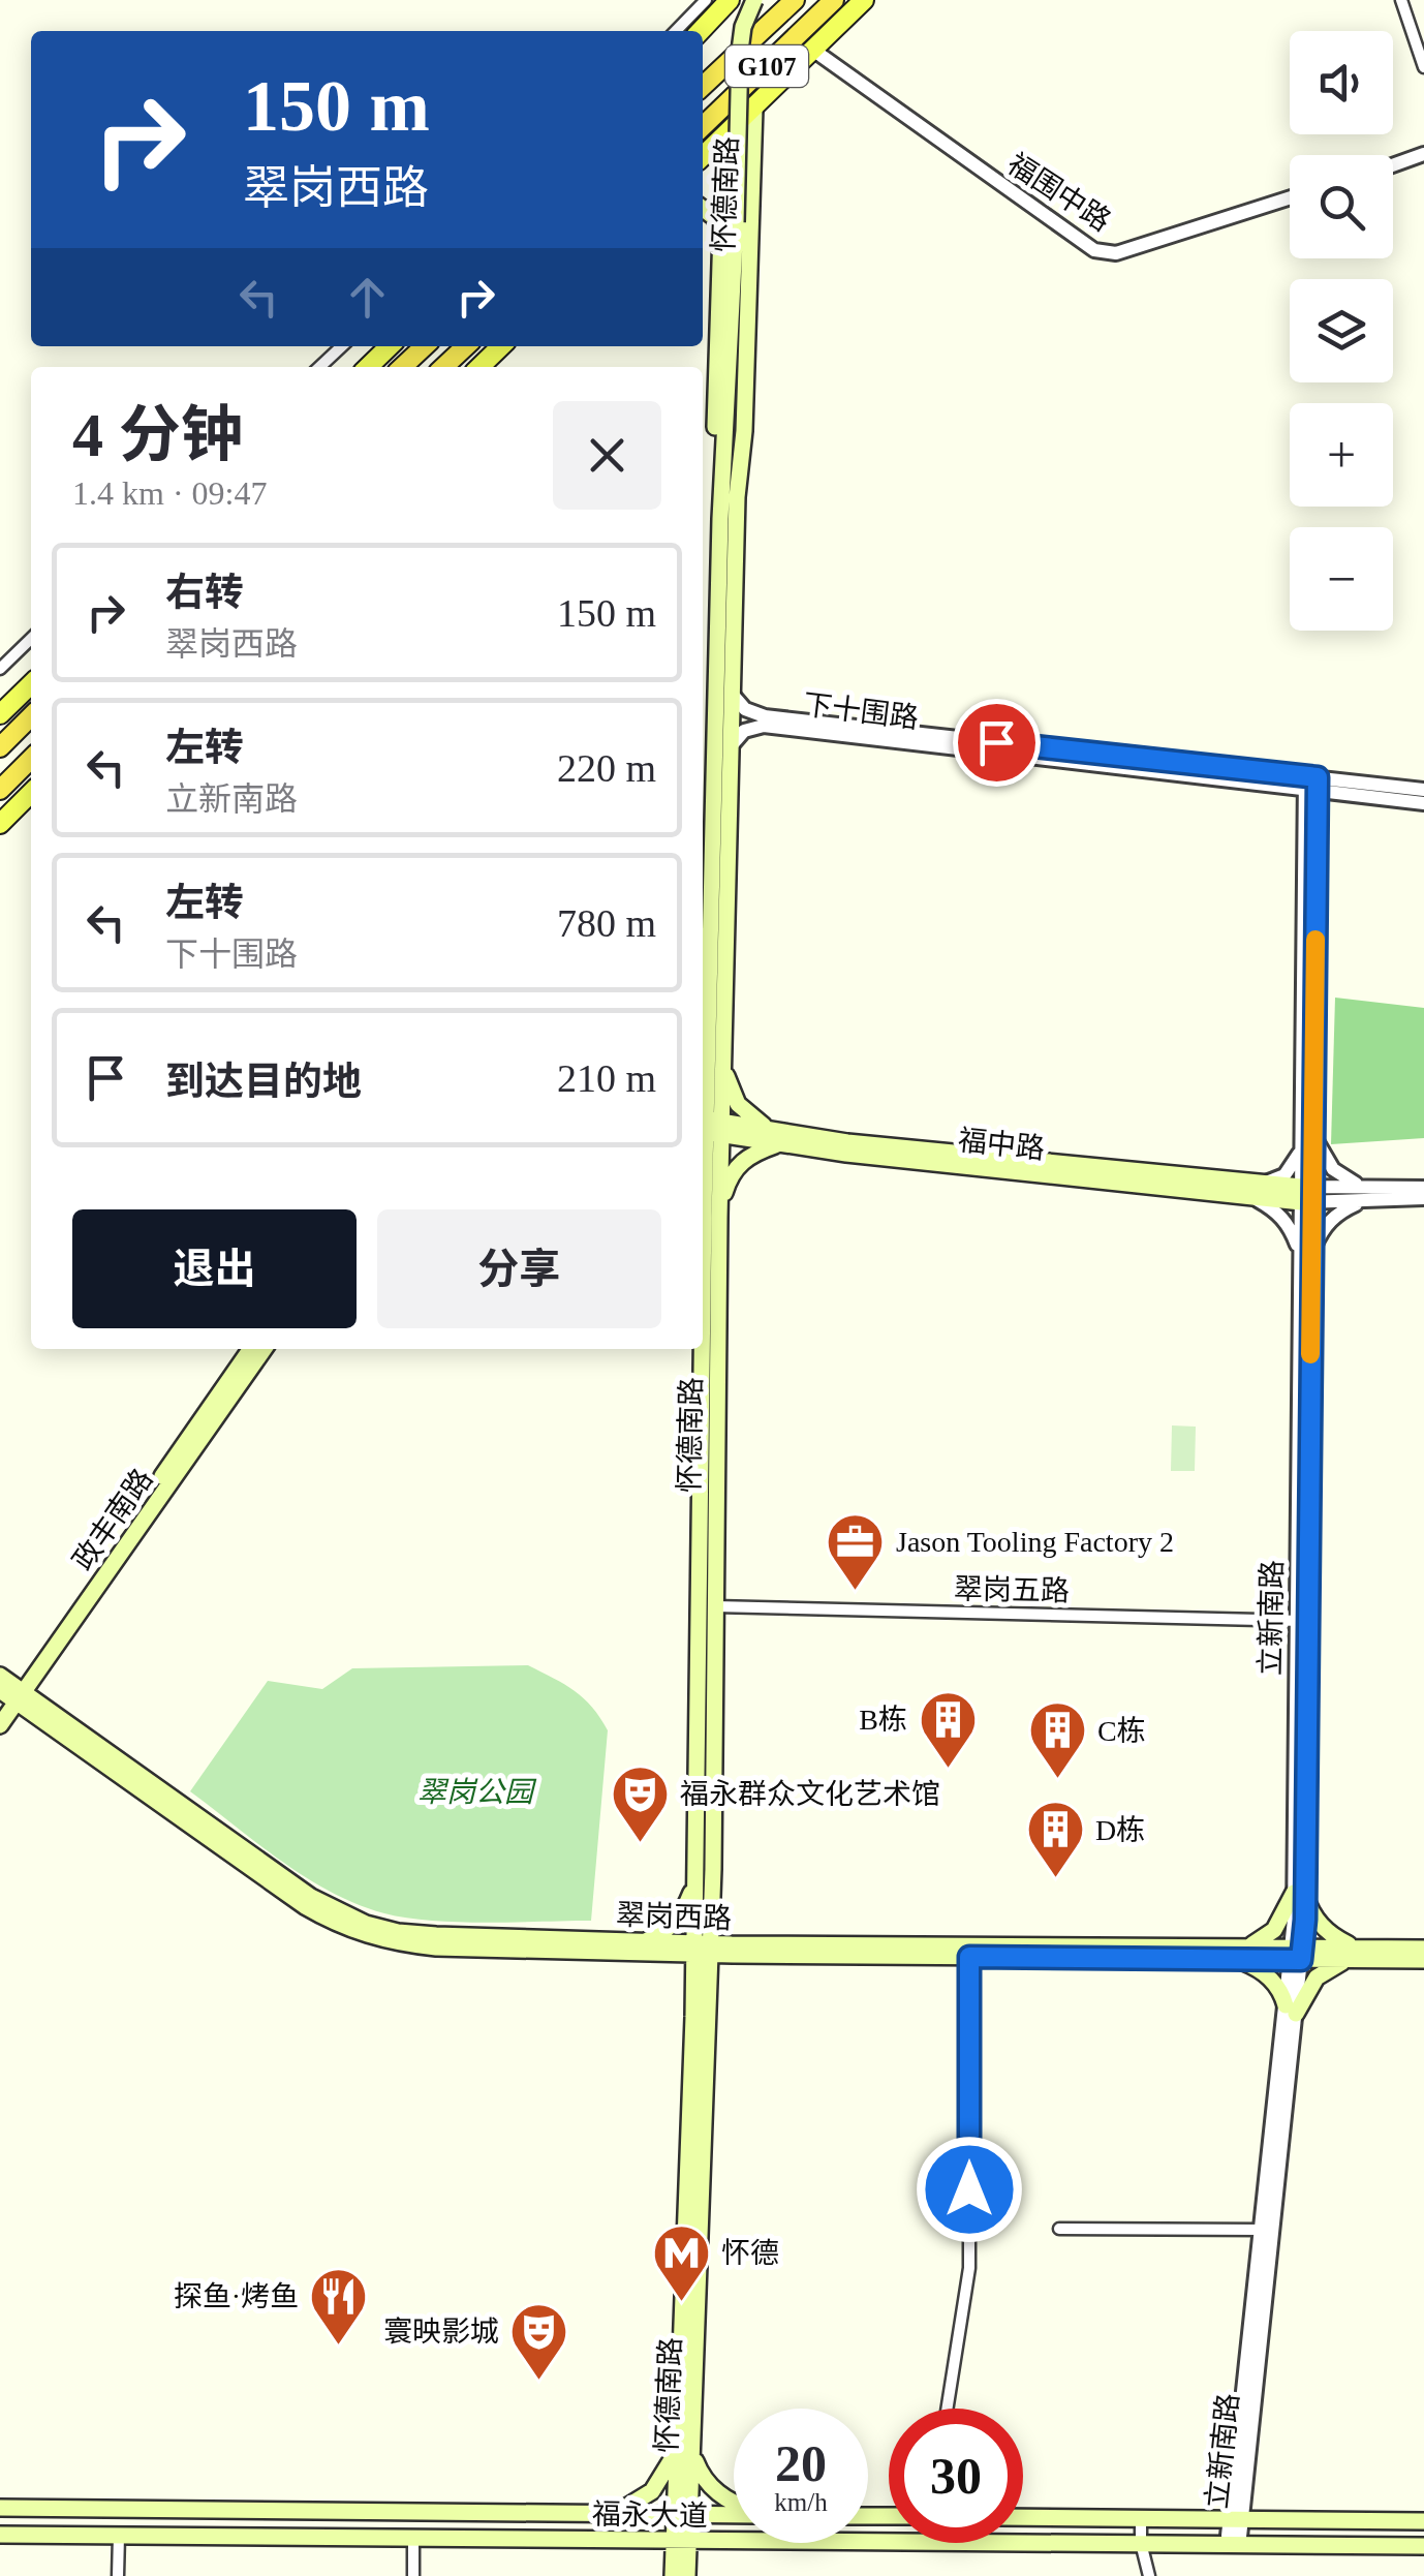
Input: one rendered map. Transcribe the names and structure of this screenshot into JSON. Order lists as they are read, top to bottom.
{
  "streets": {
    "highway": ["G107"],
    "main road": [
      "怀德南路",
      "福中路",
      "政丰南路",
      "翠岗西路",
      "福永大道"
    ],
    "street": [
      "福围中路",
      "下十围路",
      "翠岗五路",
      "立新南路"
    ]
  },
  "crossings": [
    ["怀德南路", "下十围路"],
    ["怀德南路", "福中路"],
    ["怀德南路", "翠岗五路"],
    ["怀德南路", "翠岗西路"],
    ["怀德南路", "福永大道"],
    ["下十围路", "立新南路"],
    ["福中路", "立新南路"],
    ["政丰南路", "翠岗西路"],
    ["翠岗五路", "立新南路"],
    ["立新南路", "翠岗西路"],
    ["立新南路", "福永大道"]
  ],
  "parks": ["翠岗公园"],
  "places": {
    "office": ["Jason Tooling Factory 2"],
    "building": ["B栋", "C栋", "D栋"],
    "theatre": ["福永群众文化艺术馆", "寰映影城"],
    "metro station": ["怀德"],
    "restaurant": ["探鱼·烤鱼"]
  },
  "page": {
    "map_buttons": ["+", "−"],
    "turn": ["150 m", "翠岗西路"],
    "heading": ["4 分钟", "1.4 km · 09:47"],
    "list": [
      {
        "name": "右转",
        "note": "翠岗西路",
        "value": "150 m"
      },
      {
        "name": "左转",
        "note": "立新南路",
        "value": "220 m"
      },
      {
        "name": "左转",
        "note": "下十围路",
        "value": "780 m"
      },
      {
        "name": "到达目的地",
        "value": "210 m"
      }
    ],
    "buttons": ["退出", "分享"],
    "speed": "20 km/h",
    "limit": "30"
  }
}
